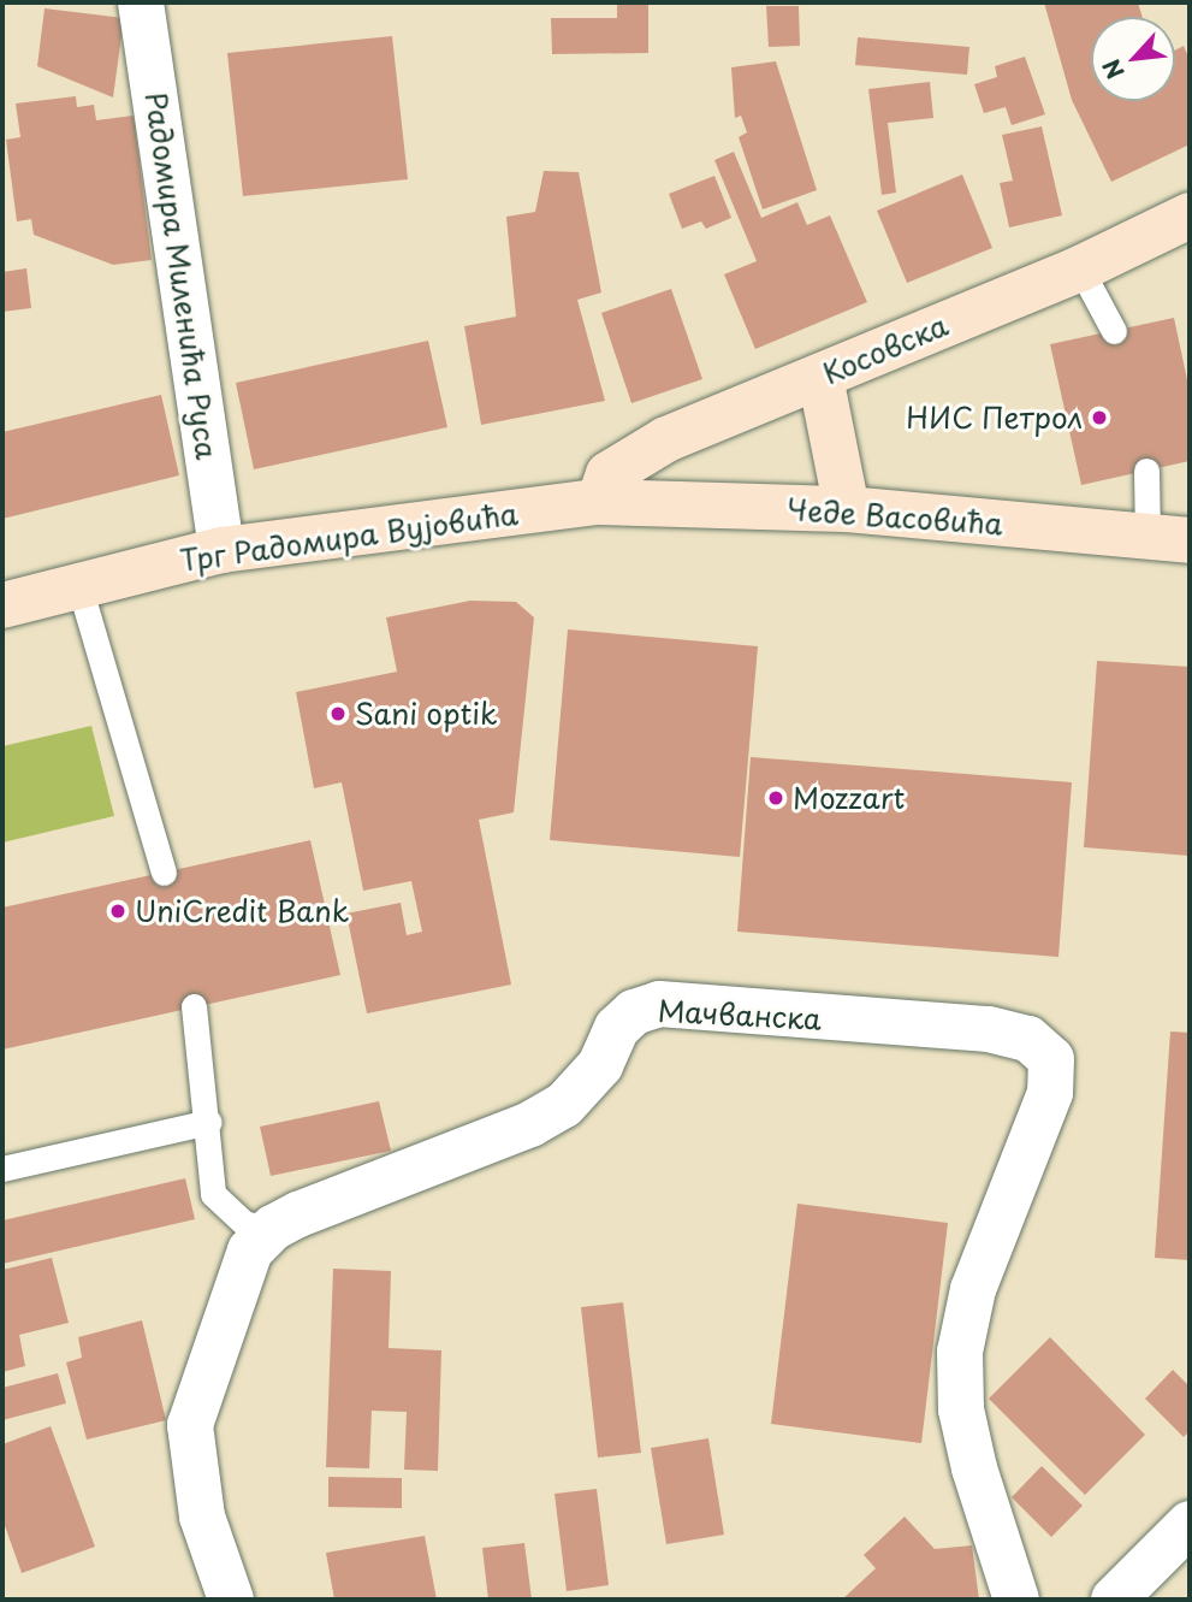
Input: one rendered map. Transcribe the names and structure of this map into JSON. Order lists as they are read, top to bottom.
{
  "streets": {
    "main road": ["Косовска", "Чеде Васовића", "Трг Радомира Вујовића"],
    "street": ["Радомира Миленића Руса", "Мачванска"]
  },
  "crossings": [
    ["Радомира Миленића Руса", "Трг Радомира Вујовића"],
    ["Косовска", "Чеде Васовића"],
    ["Косовска", "Трг Радомира Вујовића"],
    ["Чеде Васовића", "Трг Радомира Вујовића"]
  ],
  "places": [
    "НИС Петрол",
    "Sani optik",
    "Mozzart",
    "UniCredit Bank"
  ],
  "north": "bottom left"
}
